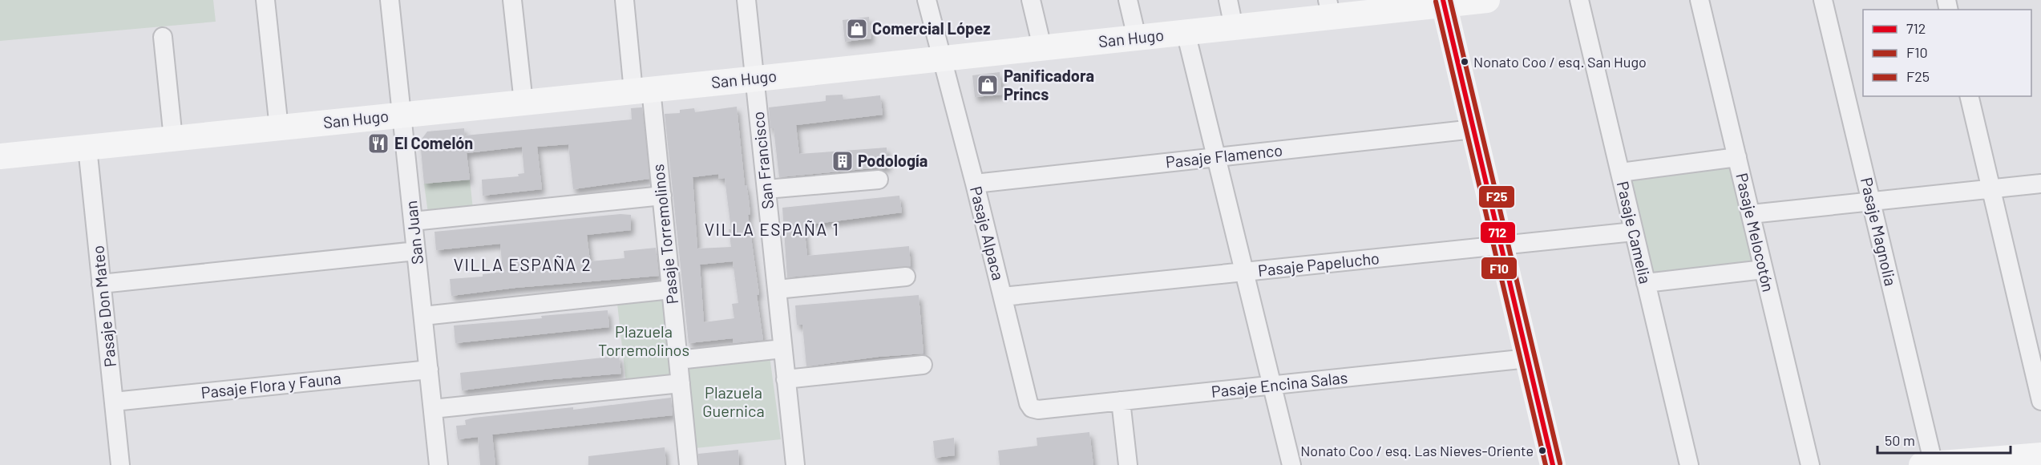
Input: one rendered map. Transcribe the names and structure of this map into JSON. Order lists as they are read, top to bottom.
{
  "streets": {
    "street": [
      "San Hugo",
      "Pasaje Flamenco",
      "San Francisco",
      "Pasaje Magnolia",
      "San Juan",
      "Pasaje Camelia",
      "Pasaje Melocotón",
      "Pasaje Alpaca",
      "Pasaje Torremolinos",
      "Pasaje Papelucho",
      "Pasaje Don Mateo",
      "Pasaje Encina Salas",
      "Pasaje Flora y Fauna"
    ]
  },
  "crossings": [
    ["San Hugo", "San Francisco"],
    ["San Hugo", "San Juan"],
    ["San Hugo", "Pasaje Alpaca"],
    ["San Hugo", "Pasaje Torremolinos"],
    ["San Hugo", "Pasaje Don Mateo"],
    ["Pasaje Flamenco", "Pasaje Alpaca"],
    ["San Juan", "Pasaje Flora y Fauna"],
    ["Pasaje Camelia", "Pasaje Papelucho"],
    ["Pasaje Alpaca", "Pasaje Papelucho"],
    ["Pasaje Alpaca", "Pasaje Encina Salas"],
    ["Pasaje Don Mateo", "Pasaje Flora y Fauna"]
  ],
  "districts": ["VILLA ESPAÑA 1", "VILLA ESPAÑA 2"],
  "parks": ["Plazuela Torremolinos", "Plazuela Guernica"],
  "places": {
    "shop": ["Comercial López", "Panificadora Princs"],
    "other": ["Nonato Coo / esq. San Hugo", "Nonato Coo / esq. Las Nieves-Oriente"],
    "restaurant": ["El Comelón"],
    "building": ["Podología"]
  },
  "lines": ["transit line 712", "transit line F25", "transit line F10"],
  "legend": ["712", "F10", "F25"],
  "scale_bar": "50 m"
}
